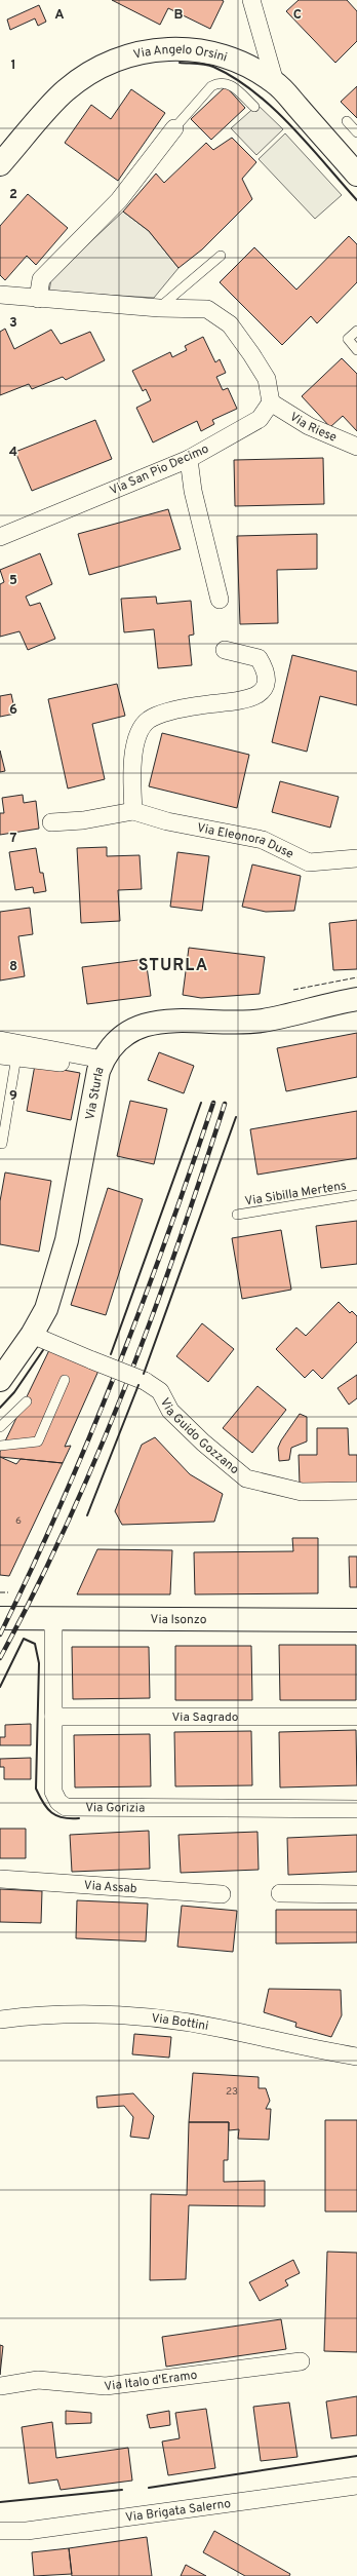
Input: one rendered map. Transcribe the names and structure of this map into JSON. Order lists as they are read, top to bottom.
{
  "streets": {
    "street": [
      "Via Angelo Orsini",
      "Via Riese",
      "Via San Pio Decimo",
      "Via Eleonora Duse",
      "Via Sturla",
      "Via Guido Gozzano",
      "Via Isonzo",
      "Via Sagrado",
      "Via Gorizia",
      "Via Assab",
      "Via Bottini",
      "Via Italo d'Eramo",
      "Via Brigata Salerno"
    ],
    "lane": ["Via Sibilla Mertens"]
  },
  "crossings": [
    ["Via Riese", "Via San Pio Decimo"],
    ["Via Sturla", "Via Guido Gozzano"],
    ["Via Isonzo", "Via Gorizia"],
    ["Via Sagrado", "Via Gorizia"]
  ],
  "districts": ["STURLA"],
  "house_numbers": ["6", "23"],
  "grid": {
    "columns": ["A", "B", "C"],
    "rows": [
      "1",
      "2",
      "3",
      "4",
      "5",
      "6",
      "7",
      "8",
      "9"
    ]
  }
}
